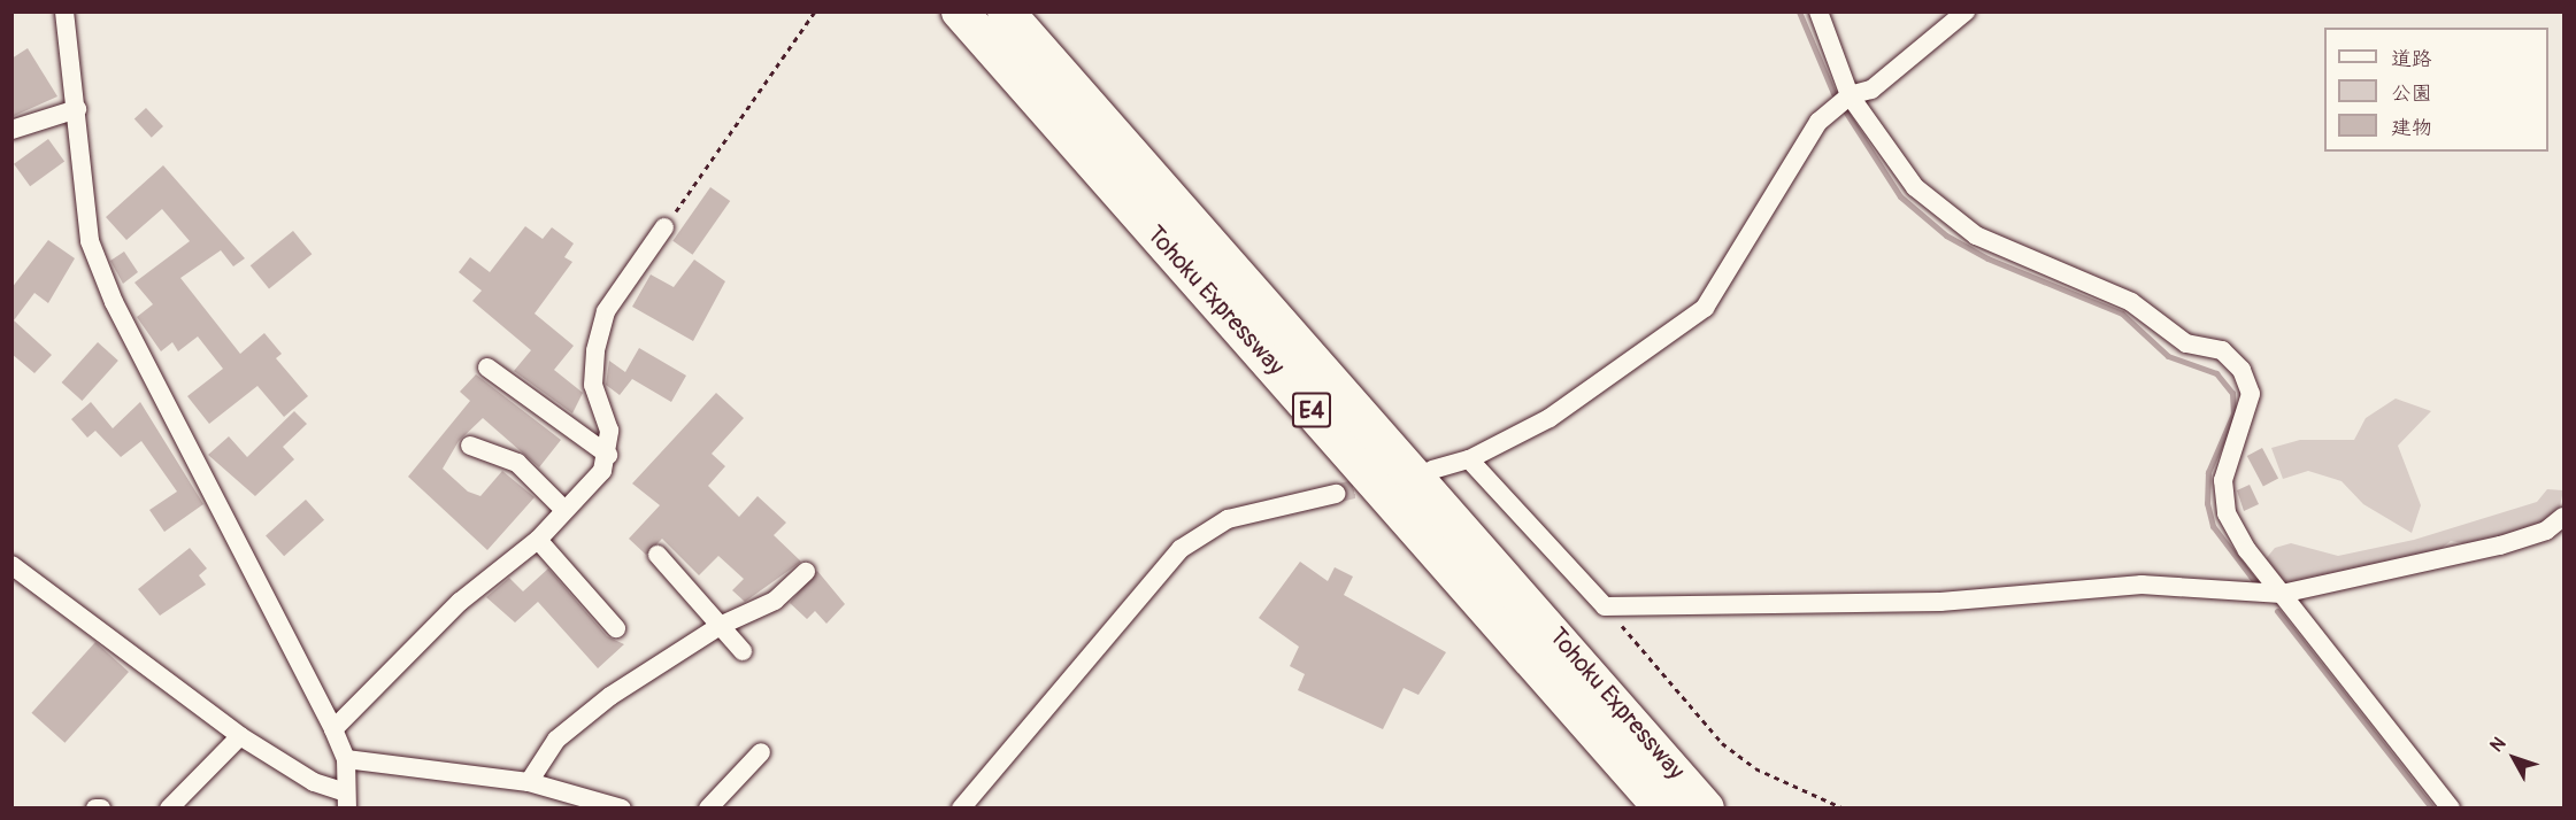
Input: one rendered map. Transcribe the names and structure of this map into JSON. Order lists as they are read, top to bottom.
{
  "streets": {
    "highway": ["Tohoku Expressway", "E4"]
  },
  "legend": ["道路", "公園", "建物"],
  "north": "top left"
}
